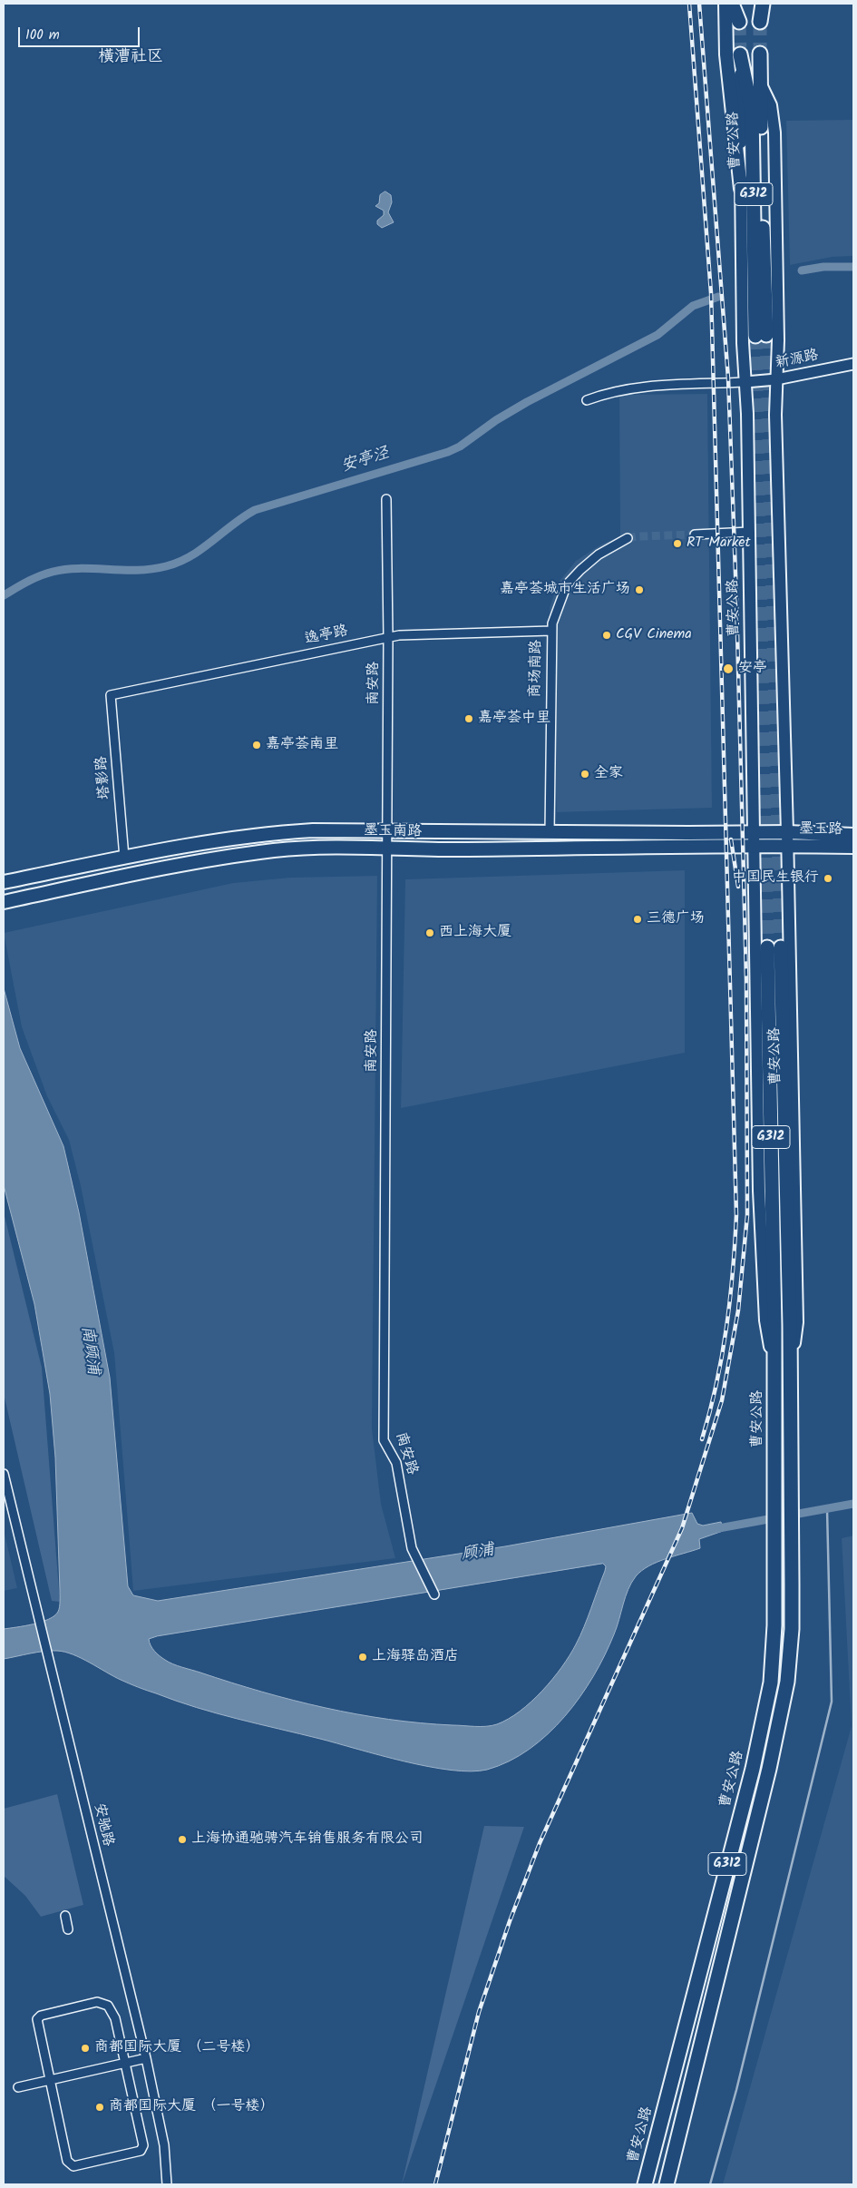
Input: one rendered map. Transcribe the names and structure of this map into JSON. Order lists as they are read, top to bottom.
{
  "streets": {
    "highway": ["曹安公路", "G312"],
    "main road": ["墨玉路", "墨玉南路"],
    "street": [
      "新源路",
      "逸亭路",
      "商场南路",
      "南安路",
      "塔影路",
      "安驰路"
    ]
  },
  "crossings": [
    ["曹安公路", "新源路"],
    ["曹安公路", "墨玉路"],
    ["曹安公路", "墨玉南路"],
    ["逸亭路", "商场南路"],
    ["逸亭路", "南安路"],
    ["逸亭路", "塔影路"],
    ["商场南路", "墨玉南路"],
    ["南安路", "墨玉南路"],
    ["塔影路", "墨玉南路"],
    ["墨玉路", "墨玉南路"]
  ],
  "districts": ["横漕社区"],
  "water": ["安亭泾", "南顾浦", "顾浦"],
  "places": [
    "RT Market",
    "嘉亭荟城市生活广场",
    "CGV Cinema",
    "安亭",
    "嘉亭荟中里",
    "嘉亭荟南里",
    "全家",
    "中国民生银行",
    "三德广场",
    "西上海大厦",
    "上海驿岛酒店",
    "上海协通驰骋汽车销售服务有限公司",
    "商都国际大厦 （二号楼）",
    "商都国际大厦 （一号楼）"
  ],
  "scale_bar": "100 m"
}
